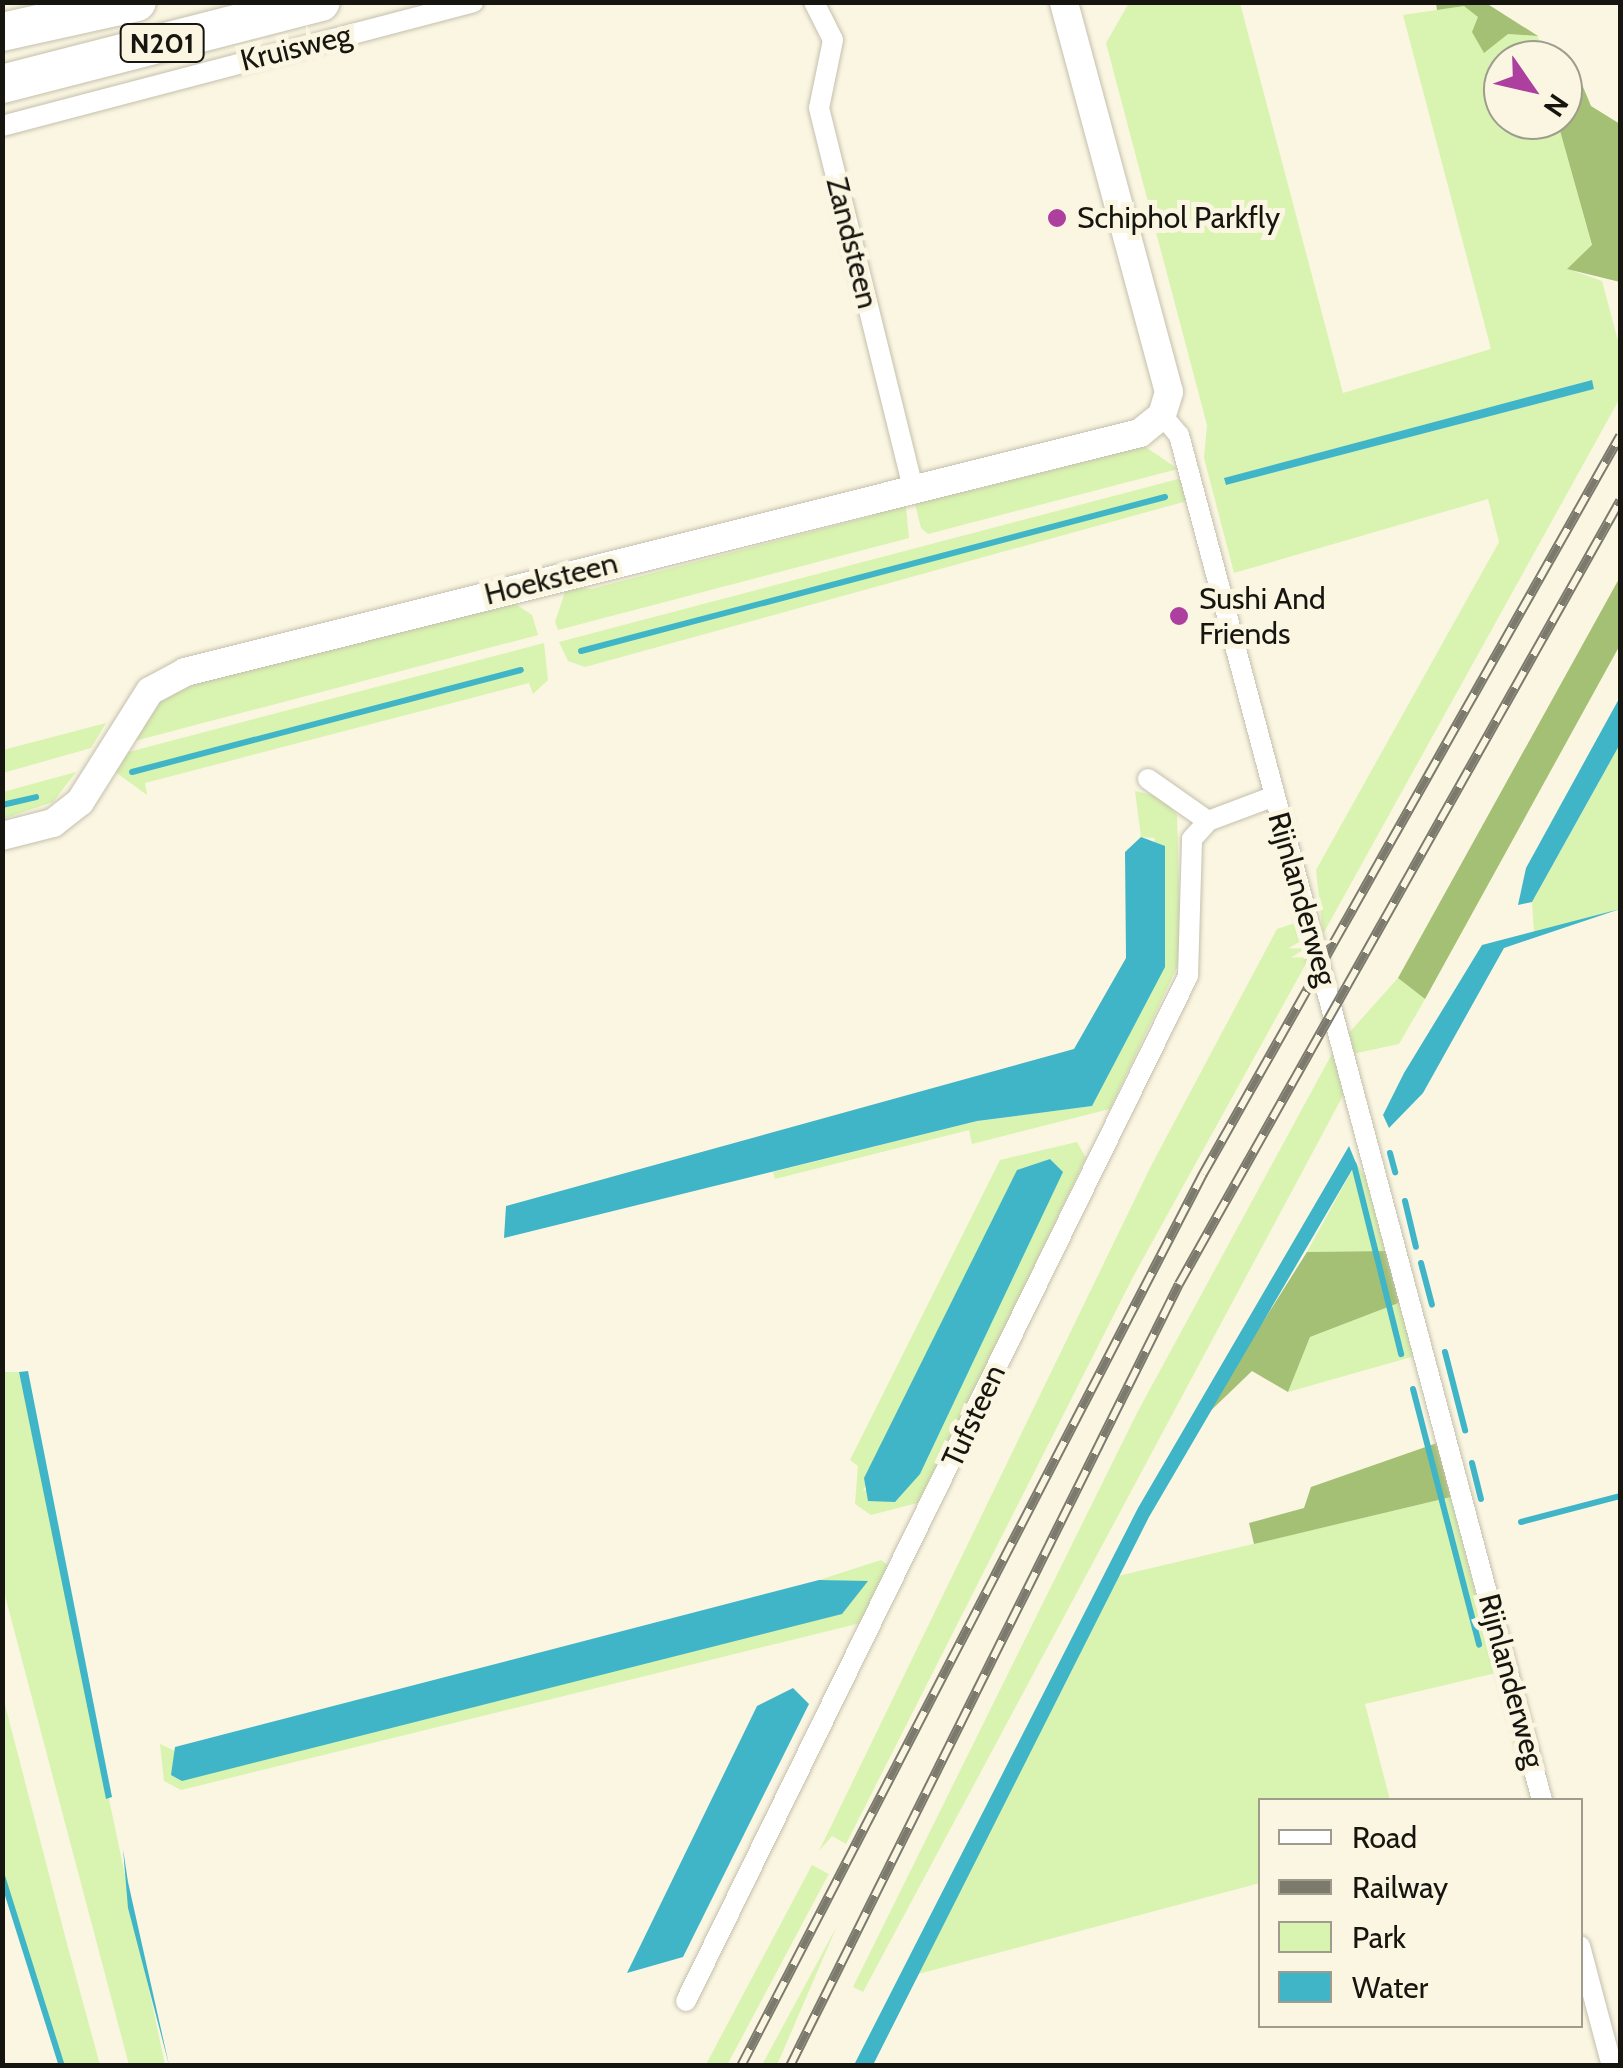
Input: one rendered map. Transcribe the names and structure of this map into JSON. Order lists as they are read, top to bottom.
{
  "streets": {
    "highway": ["N201", "Kruisweg"],
    "street": [
      "Zandsteen",
      "Hoeksteen",
      "Rijnlanderweg",
      "Tufsteen"
    ]
  },
  "crossings": [
    ["Zandsteen", "Hoeksteen"],
    ["Hoeksteen", "Rijnlanderweg"]
  ],
  "places": ["Schiphol Parkfly", "Sushi And Friends"],
  "legend": [
    "Road",
    "Railway",
    "Park",
    "Water"
  ],
  "north": "bottom right"
}
